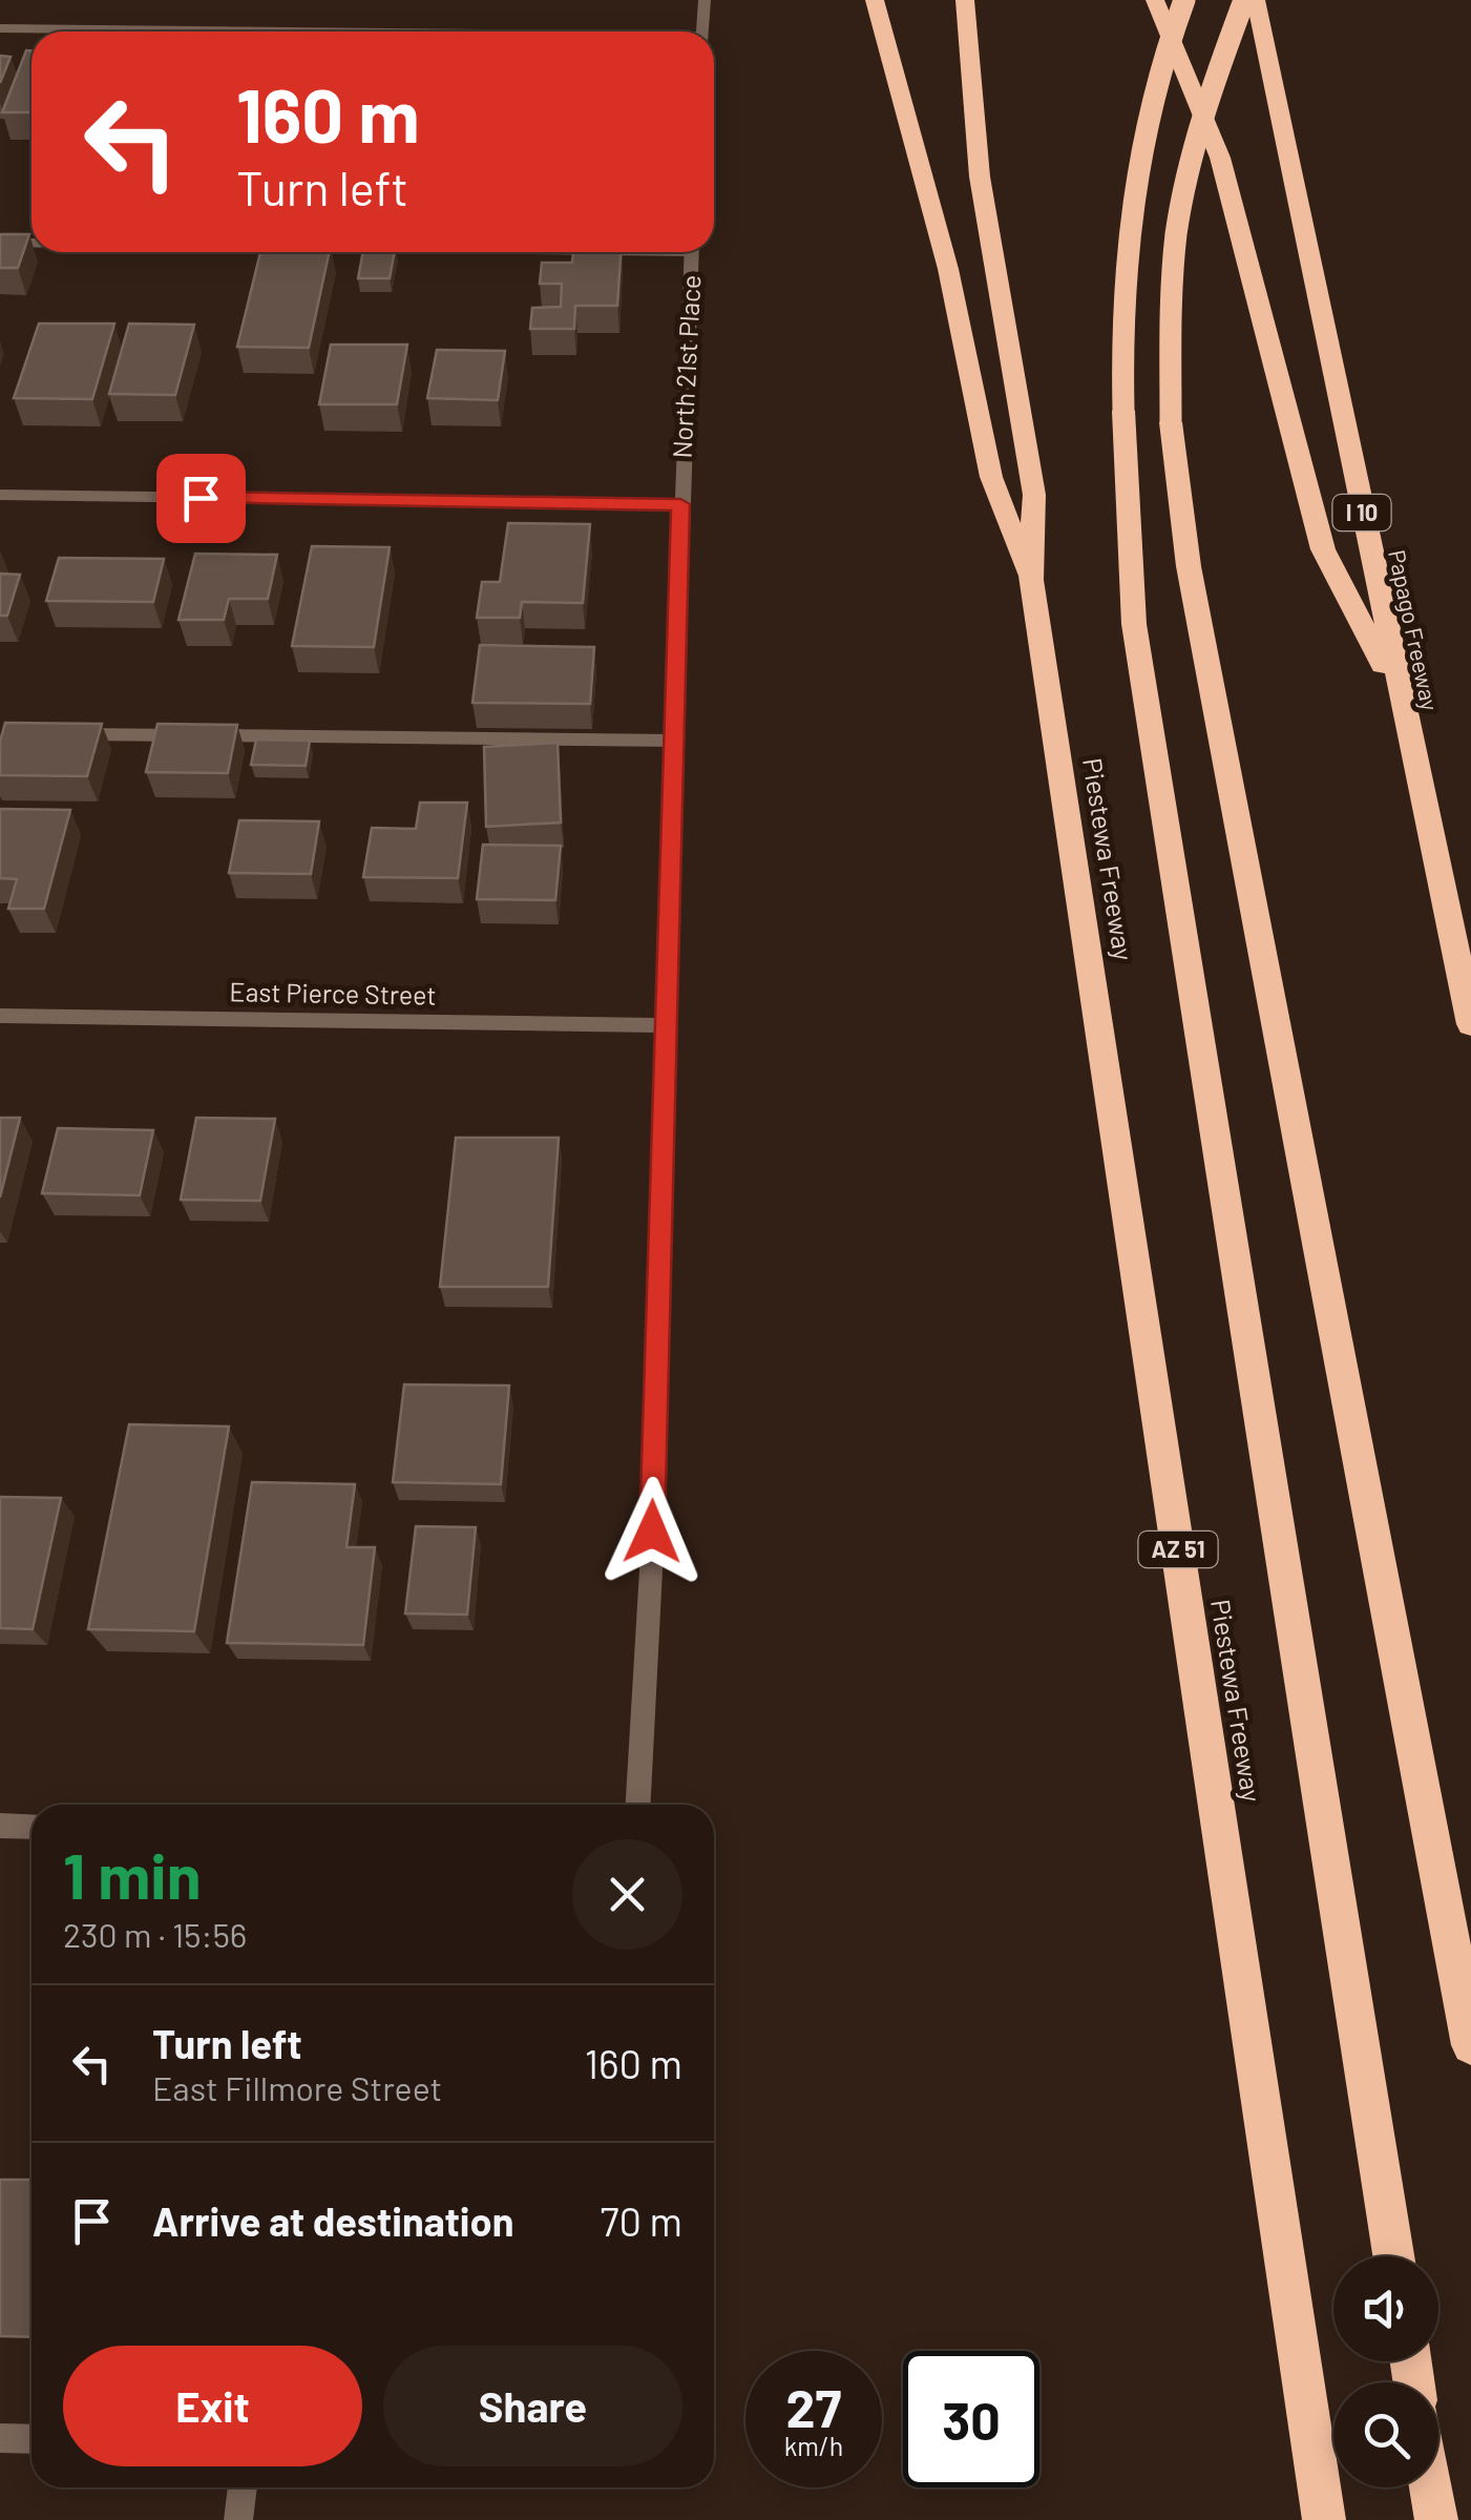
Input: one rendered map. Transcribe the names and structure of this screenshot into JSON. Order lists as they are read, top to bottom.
{
  "streets": {
    "highway": [
      "I 10",
      "Papago Freeway",
      "Piestewa Freeway",
      "AZ 51"
    ],
    "street": ["North 21st Place", "East Pierce Street"]
  },
  "crossings": [
    ["North 21st Place", "East Pierce Street"]
  ],
  "page": {
    "turn": ["160 m", "Turn left"],
    "heading": ["1 min", "230 m · 15:56"],
    "list": [
      {
        "name": "Turn left",
        "note": "East Fillmore Street",
        "value": "160 m"
      },
      {
        "name": "Arrive at destination",
        "value": "70 m"
      }
    ],
    "buttons": ["Exit", "Share"],
    "speed": "27 km/h",
    "limit": "30"
  }
}
